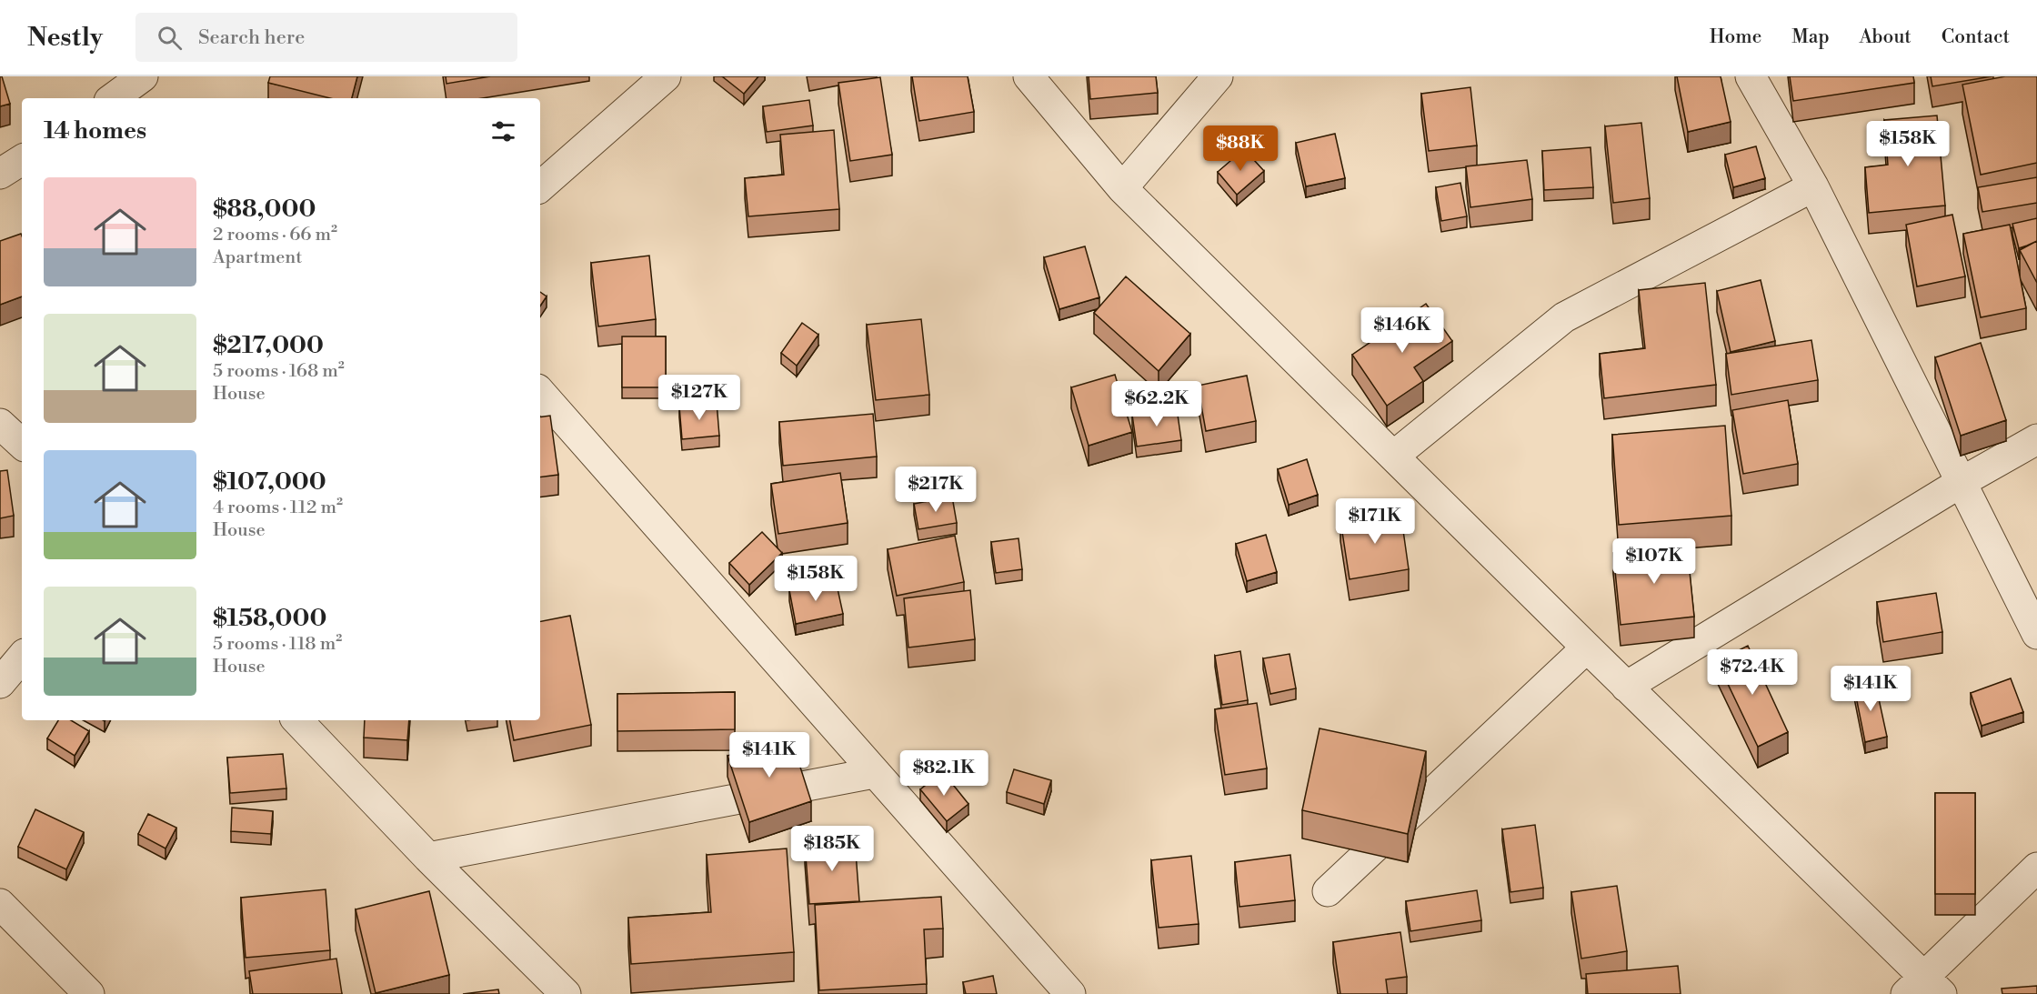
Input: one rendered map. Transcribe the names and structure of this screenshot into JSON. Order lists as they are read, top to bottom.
{
  "page": {
    "header": "Nestly",
    "search": "Search here",
    "nav": [
      "Home",
      "Map",
      "About",
      "Contact"
    ],
    "heading": "14 homes",
    "price": [
      "$158K",
      "$88K",
      "$146K",
      "$127K",
      "$62.2K",
      "$217K",
      "$171K",
      "$107K",
      "$158K",
      "$72.4K",
      "$141K",
      "$141K",
      "$82.1K",
      "$185K"
    ],
    "list": [
      {
        "name": "$88,000",
        "note": "2 rooms · 66 m² · Apartment"
      },
      {
        "name": "$217,000",
        "note": "5 rooms · 168 m² · House"
      },
      {
        "name": "$107,000",
        "note": "4 rooms · 112 m² · House"
      },
      {
        "name": "$158,000",
        "note": "5 rooms · 118 m² · House"
      }
    ]
  }
}
